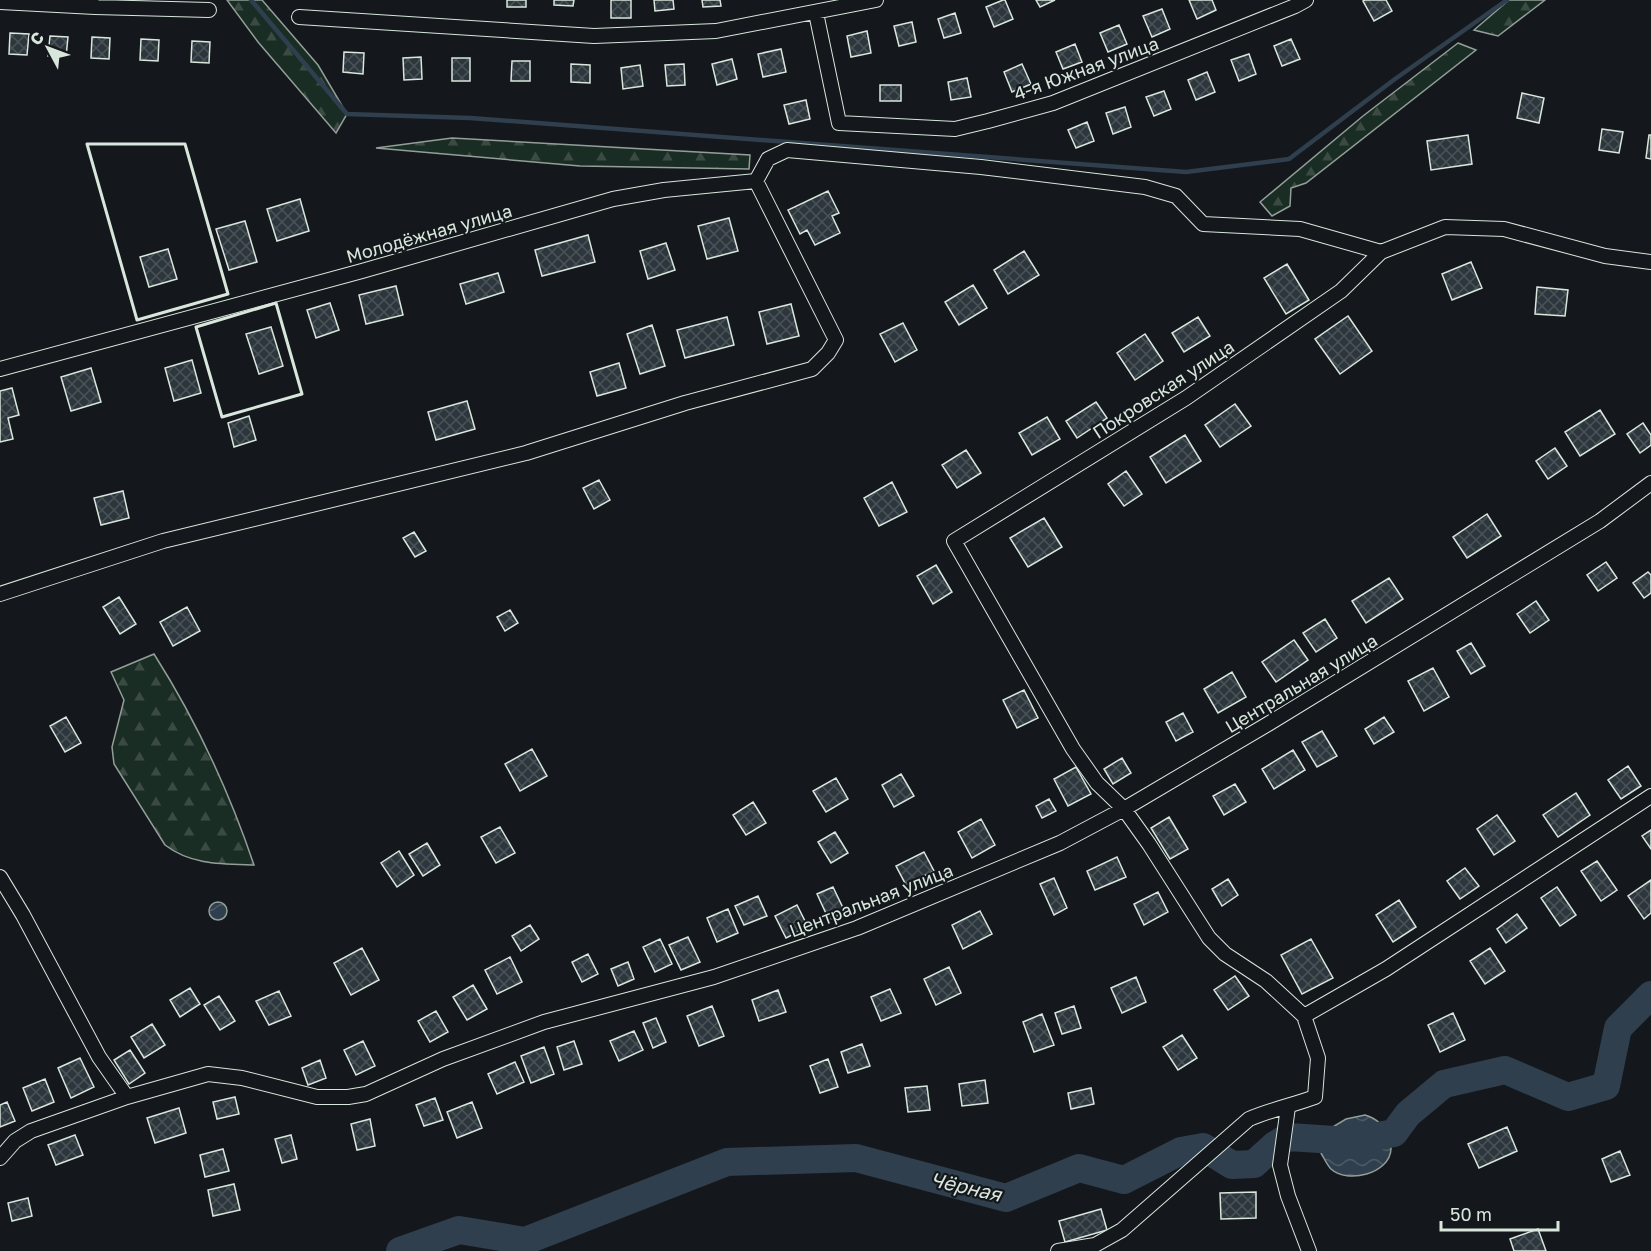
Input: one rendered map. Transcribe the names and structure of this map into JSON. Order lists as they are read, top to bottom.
{
  "streets": {
    "street": [
      "4-я Южная улица",
      "Молодёжная улица",
      "Покровская улица",
      "Центральная улица"
    ]
  },
  "crossings": [
    ["Покровская улица", "Центральная улица"]
  ],
  "water": ["Чёрная"],
  "scale_bar": "50 m",
  "north": "top left"
}
